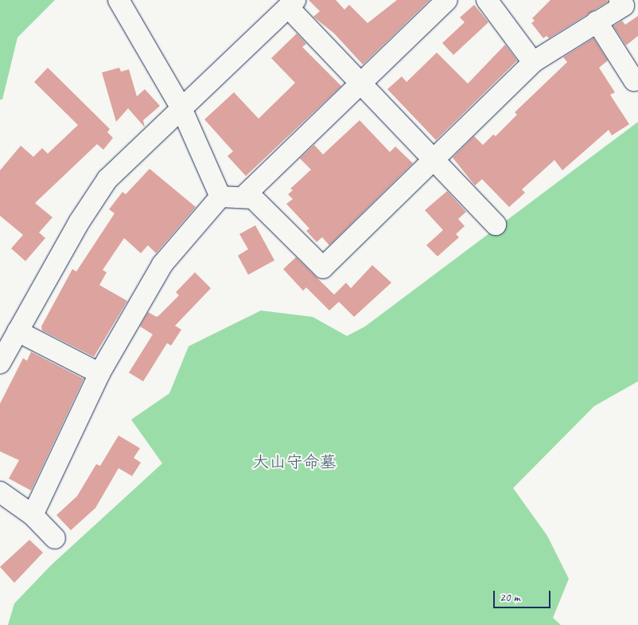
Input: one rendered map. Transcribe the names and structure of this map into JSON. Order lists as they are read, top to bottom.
{
  "parks": ["大山守命墓"],
  "scale_bar": "20 m"
}
